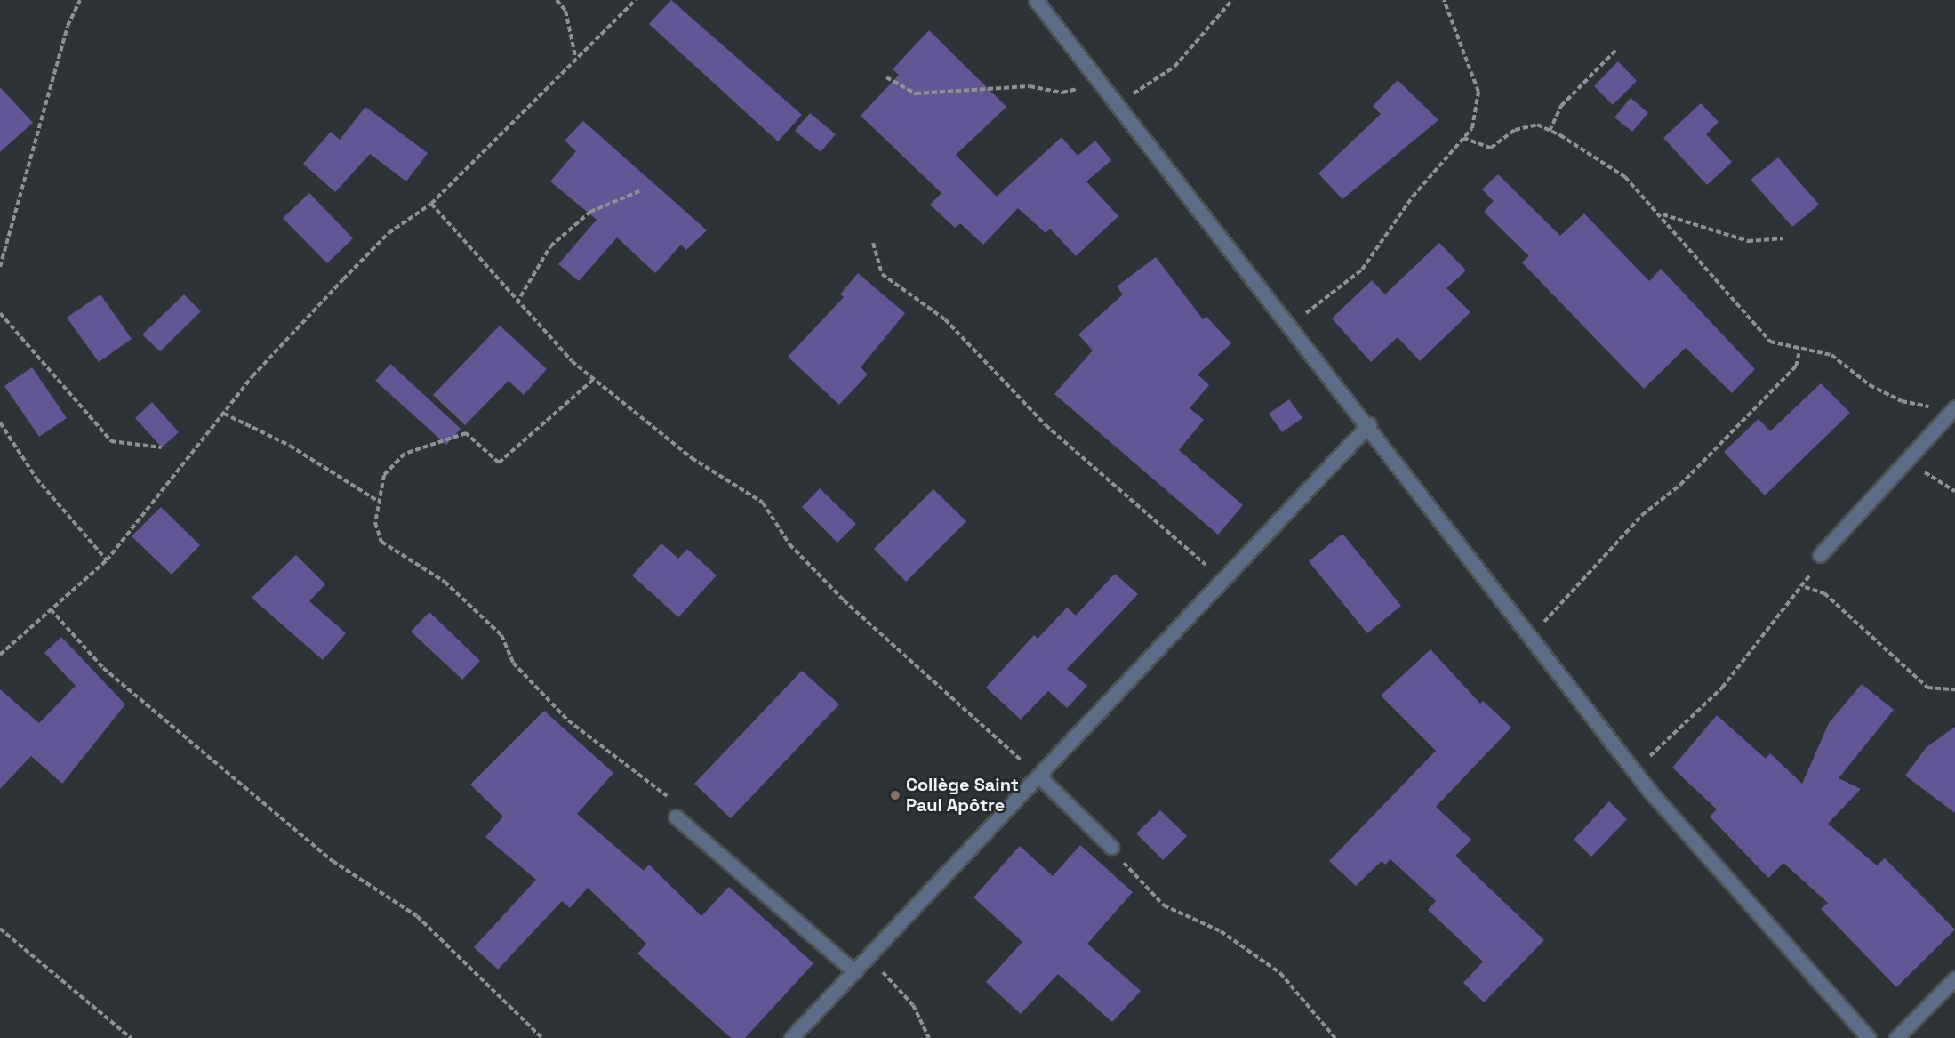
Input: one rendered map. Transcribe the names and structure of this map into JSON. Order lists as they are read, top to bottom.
{
  "places": ["Collège Saint Paul Apôtre"]
}
